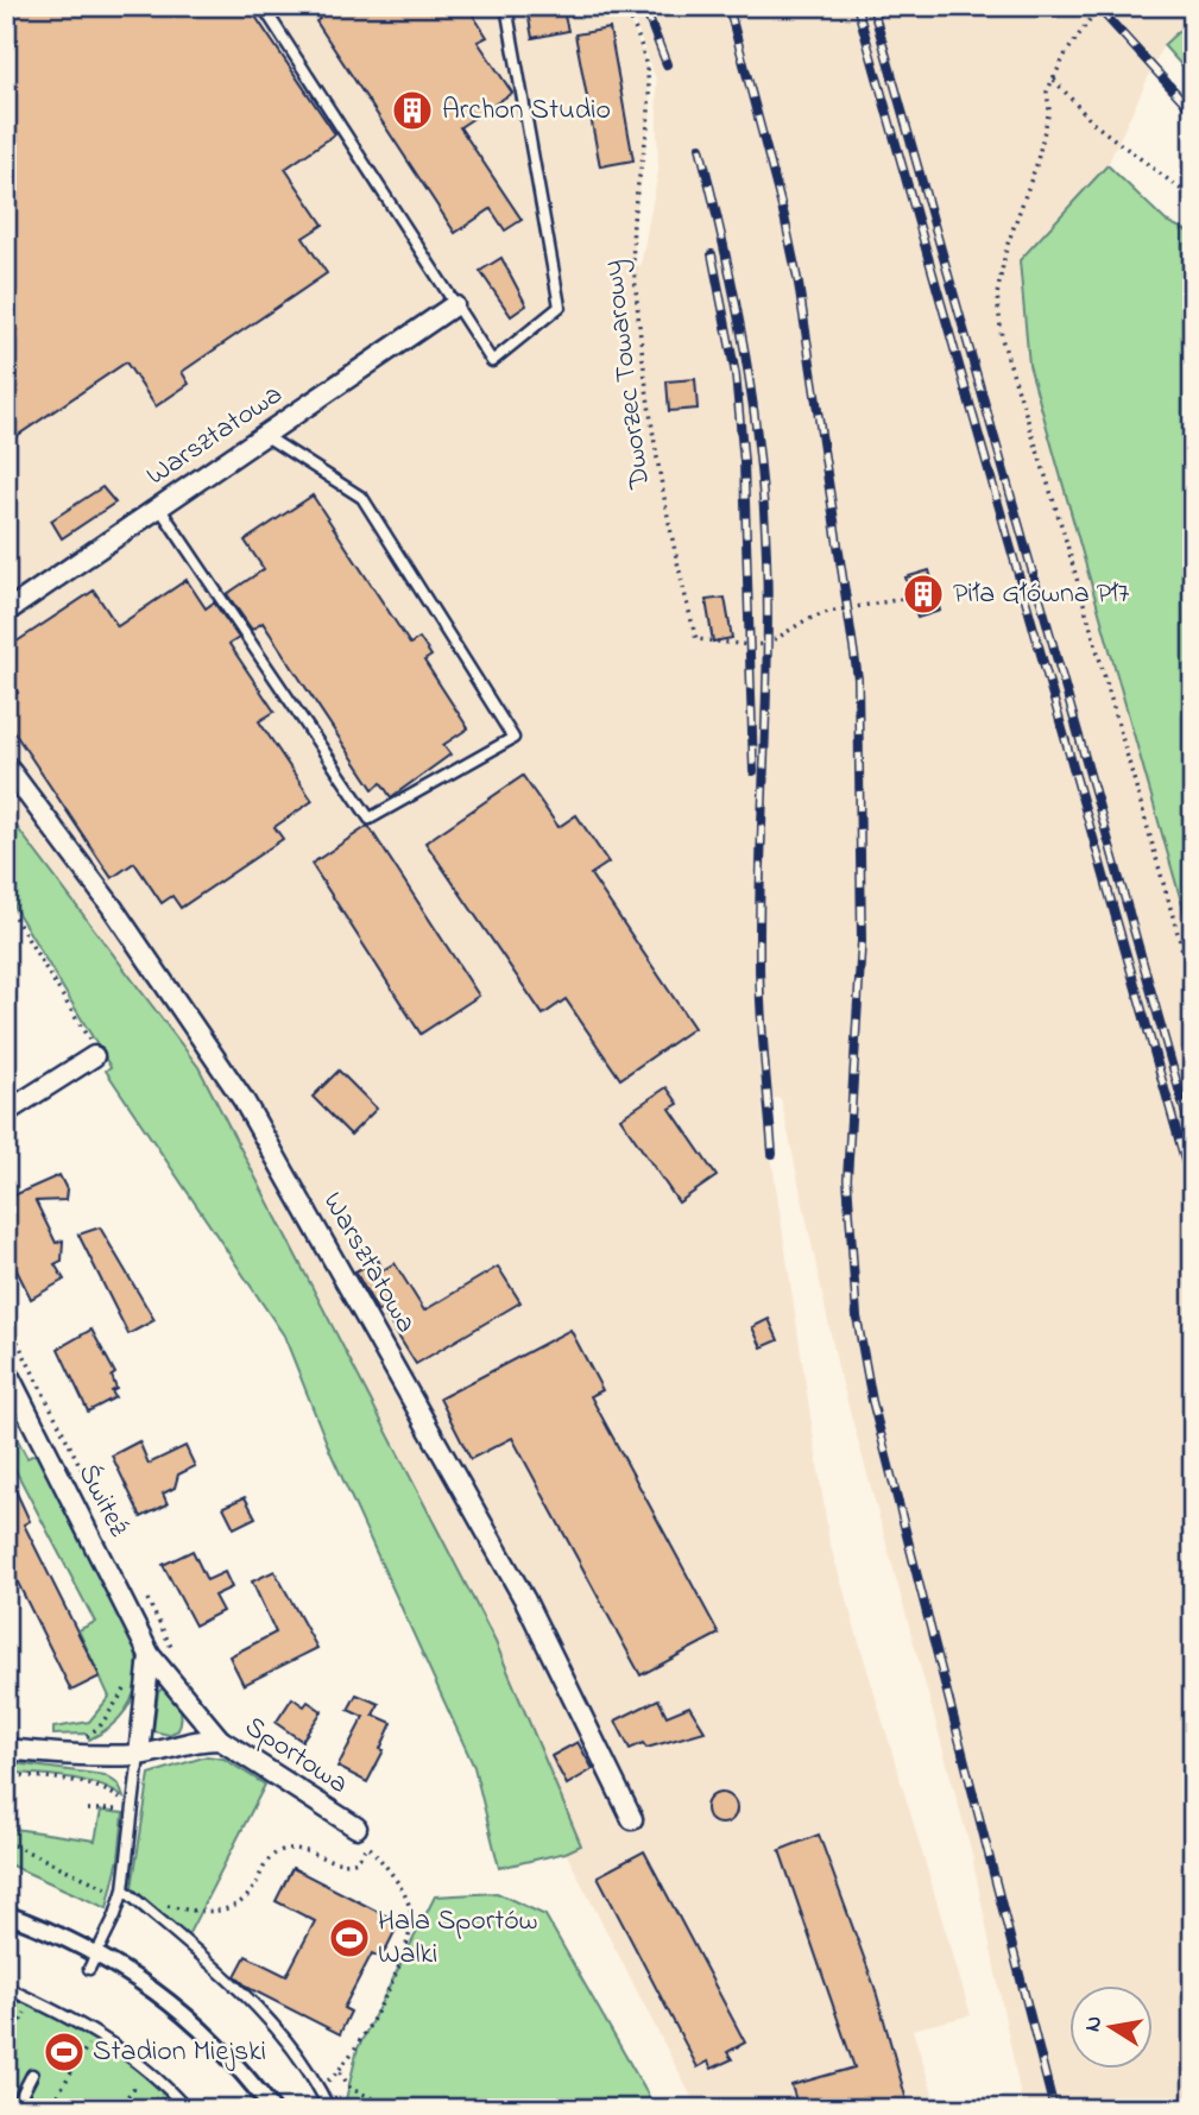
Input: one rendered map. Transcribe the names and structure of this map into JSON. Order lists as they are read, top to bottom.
{
  "streets": {
    "street": ["Warsztatowa", "Świteź", "Sportowa"],
    "path": ["Dworzec Towarowy"]
  },
  "crossings": [
    ["Świteź", "Sportowa"]
  ],
  "places": {
    "building": ["Archon Studio", "Piła Główna Pł7"],
    "sports": ["Hala Sportów Walki", "Stadion Miejski"]
  },
  "north": "left"
}
